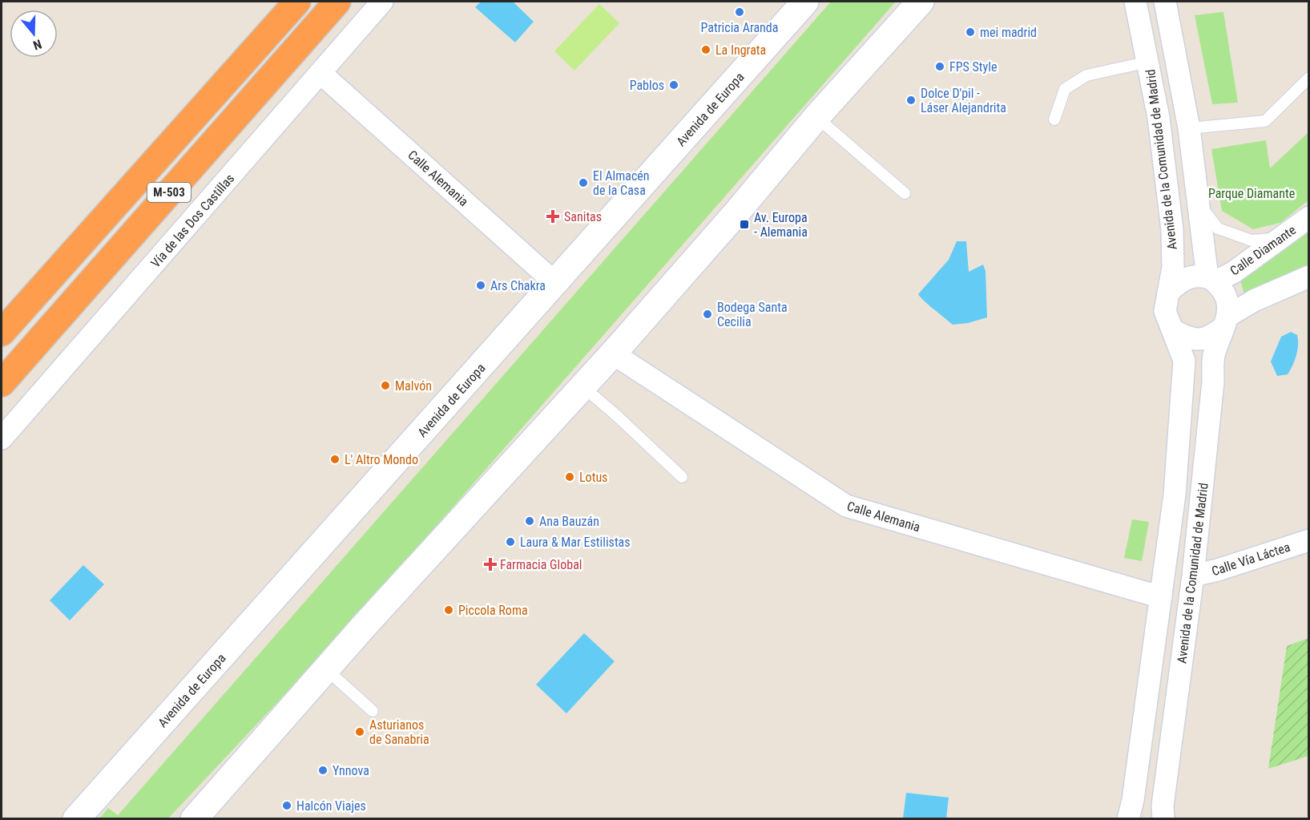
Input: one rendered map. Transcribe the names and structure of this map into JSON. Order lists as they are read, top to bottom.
{
  "streets": {
    "highway": ["M-503"],
    "street": [
      "Avenida de Europa",
      "Avenida de la Comunidad de Madrid",
      "Calle Alemania",
      "Vía de las Dos Castillas",
      "Calle Diamante",
      "Calle Vía Láctea"
    ]
  },
  "crossings": [
    ["Avenida de Europa", "Calle Alemania"],
    ["Avenida de la Comunidad de Madrid", "Calle Alemania"],
    ["Avenida de la Comunidad de Madrid", "Calle Diamante"],
    ["Avenida de la Comunidad de Madrid", "Calle Vía Láctea"],
    ["Calle Alemania", "Vía de las Dos Castillas"]
  ],
  "parks": ["Parque Diamante"],
  "places": {
    "other": [
      "Patricia Aranda",
      "mei madrid",
      "La Ingrata",
      "FPS Style",
      "Pablos",
      "Dolce D'pil - Láser Alejandrita",
      "El Almacén de la Casa",
      "Ars Chakra",
      "Bodega Santa Cecilia",
      "Malvón",
      "L' Altro Mondo",
      "Lotus",
      "Ana Bauzán",
      "Laura & Mar Estilistas",
      "Piccola Roma",
      "Asturianos de Sanabria",
      "Ynnova",
      "Halcón Viajes"
    ],
    "health": ["Sanitas", "Farmacia Global"],
    "transit": ["Av. Europa - Alemania"]
  },
  "north": "bottom"
}
